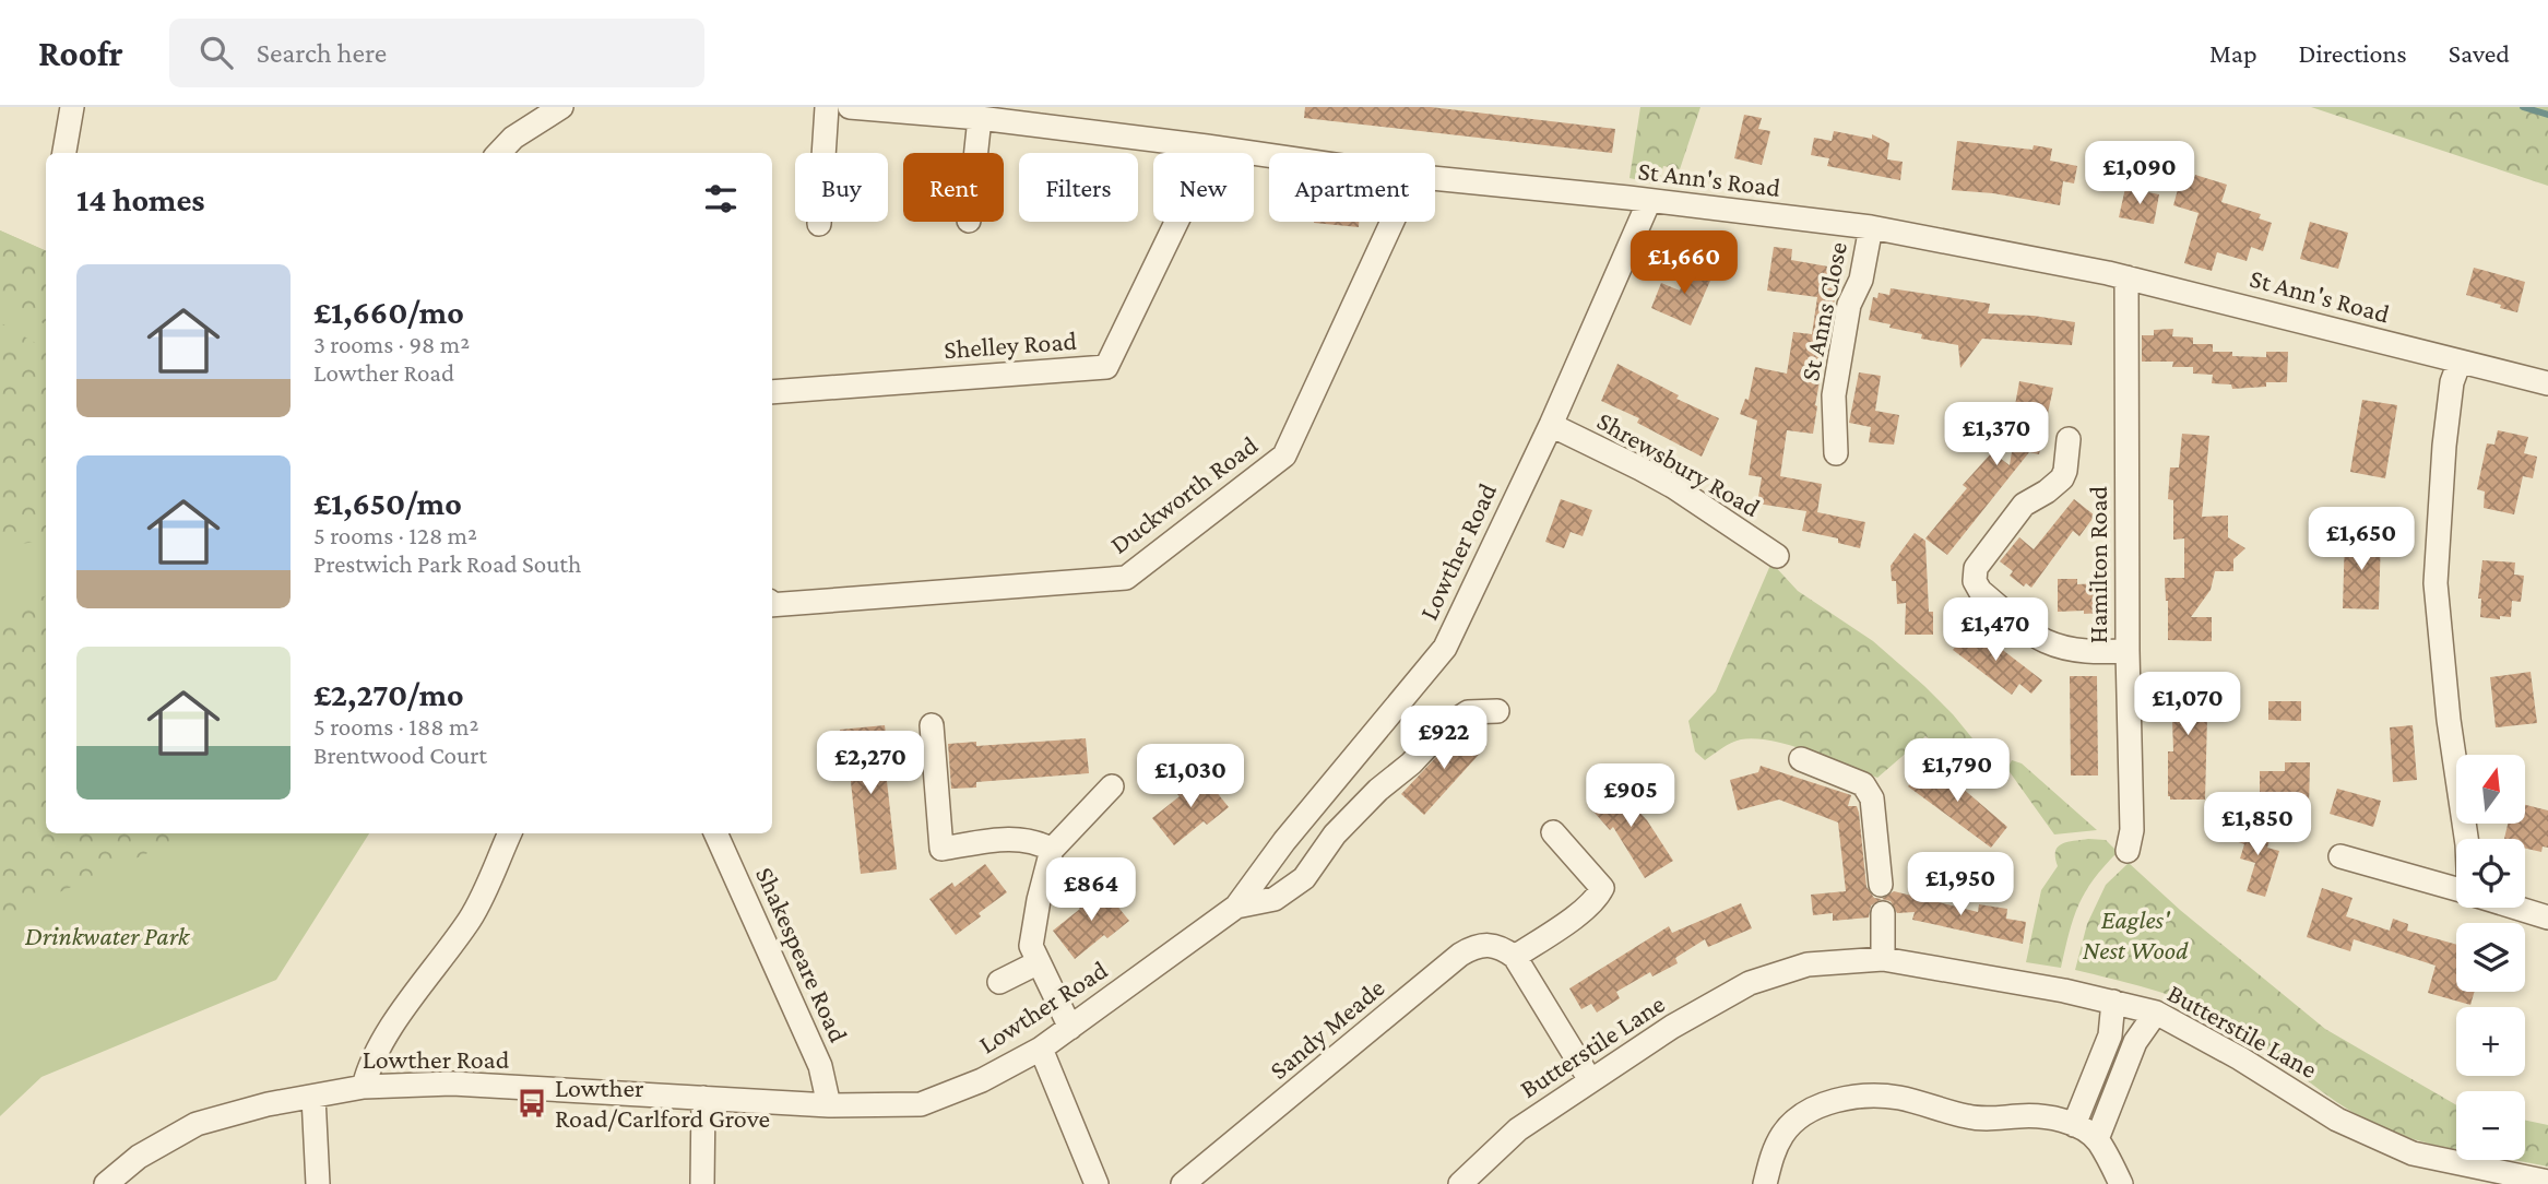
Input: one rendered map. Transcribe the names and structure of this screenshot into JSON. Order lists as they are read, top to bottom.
{
  "streets": {
    "street": [
      "St Ann's Road",
      "St Anns Close",
      "Shelley Road",
      "Shrewsbury Road",
      "Duckworth Road",
      "Lowther Road",
      "Hamilton Road",
      "Shakespeare Road",
      "Sandy Meade",
      "Butterstile Lane"
    ]
  },
  "crossings": [
    ["St Ann's Road", "St Anns Close"],
    ["St Ann's Road", "Shelley Road"],
    ["St Ann's Road", "Lowther Road"],
    ["St Ann's Road", "Hamilton Road"],
    ["Shrewsbury Road", "Lowther Road"],
    ["Lowther Road", "Shakespeare Road"]
  ],
  "parks": ["Eagles' Nest Wood", "Drinkwater Park"],
  "places": {
    "bus stop": ["Lowther Road/Carlford Grove"]
  },
  "north": "top",
  "page": {
    "header": "Roofr",
    "search": "Search here",
    "nav": ["Map", "Directions", "Saved"],
    "price": [
      "£1,090",
      "£1,660",
      "£1,370",
      "£1,650",
      "£1,470",
      "£1,070",
      "£922",
      "£2,270",
      "£1,790",
      "£1,030",
      "£905",
      "£1,850",
      "£1,950",
      "£864"
    ],
    "chip": [
      "Buy",
      "Rent",
      "Filters",
      "New",
      "Apartment"
    ],
    "heading": "14 homes",
    "list": [
      {
        "name": "£1,660/mo",
        "note": "3 rooms · 98 m² · Lowther Road"
      },
      {
        "name": "£1,650/mo",
        "note": "5 rooms · 128 m² · Prestwich Park Road South"
      },
      {
        "name": "£2,270/mo",
        "note": "5 rooms · 188 m² · Brentwood Court"
      }
    ],
    "map_buttons": ["+", "−"]
  }
}
